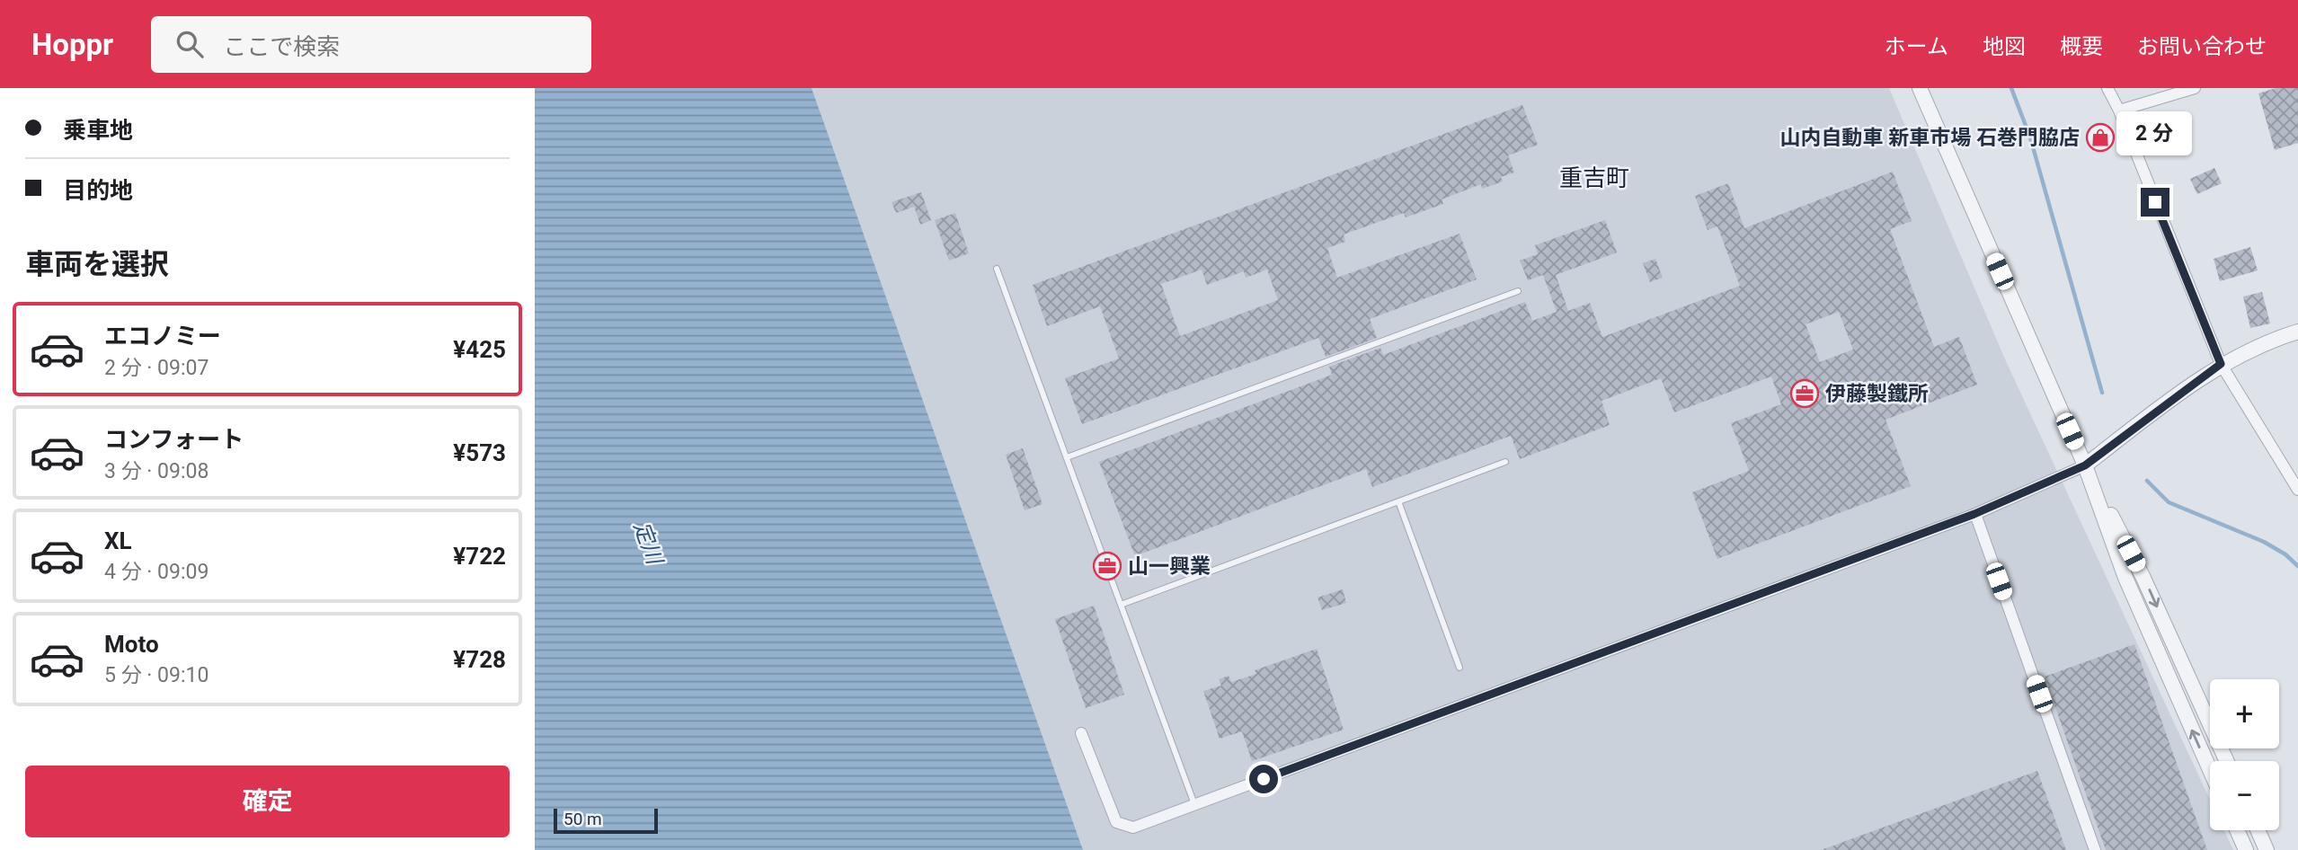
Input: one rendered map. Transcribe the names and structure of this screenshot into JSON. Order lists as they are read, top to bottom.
{
  "districts": ["重吉町"],
  "water": ["定川"],
  "places": {
    "shop": ["山内自動車 新車市場 石巻門脇店"],
    "office": ["伊藤製鐵所", "山一興業"]
  },
  "scale_bar": "50 m",
  "page": {
    "header": "Hoppr",
    "search": "ここで検索",
    "nav": [
      "ホーム",
      "地図",
      "概要",
      "お問い合わせ"
    ],
    "banner": ["乗車地", "目的地"],
    "bubble": "2 分",
    "heading": "車両を選択",
    "list": [
      {
        "name": "エコノミー",
        "note": "2 分 · 09:07",
        "value": "¥425"
      },
      {
        "name": "コンフォート",
        "note": "3 分 · 09:08",
        "value": "¥573"
      },
      {
        "name": "XL",
        "note": "4 分 · 09:09",
        "value": "¥722"
      },
      {
        "name": "Moto",
        "note": "5 分 · 09:10",
        "value": "¥728"
      }
    ],
    "map_buttons": ["+", "−"],
    "buttons": "確定",
    "scale": "50 m"
  }
}
